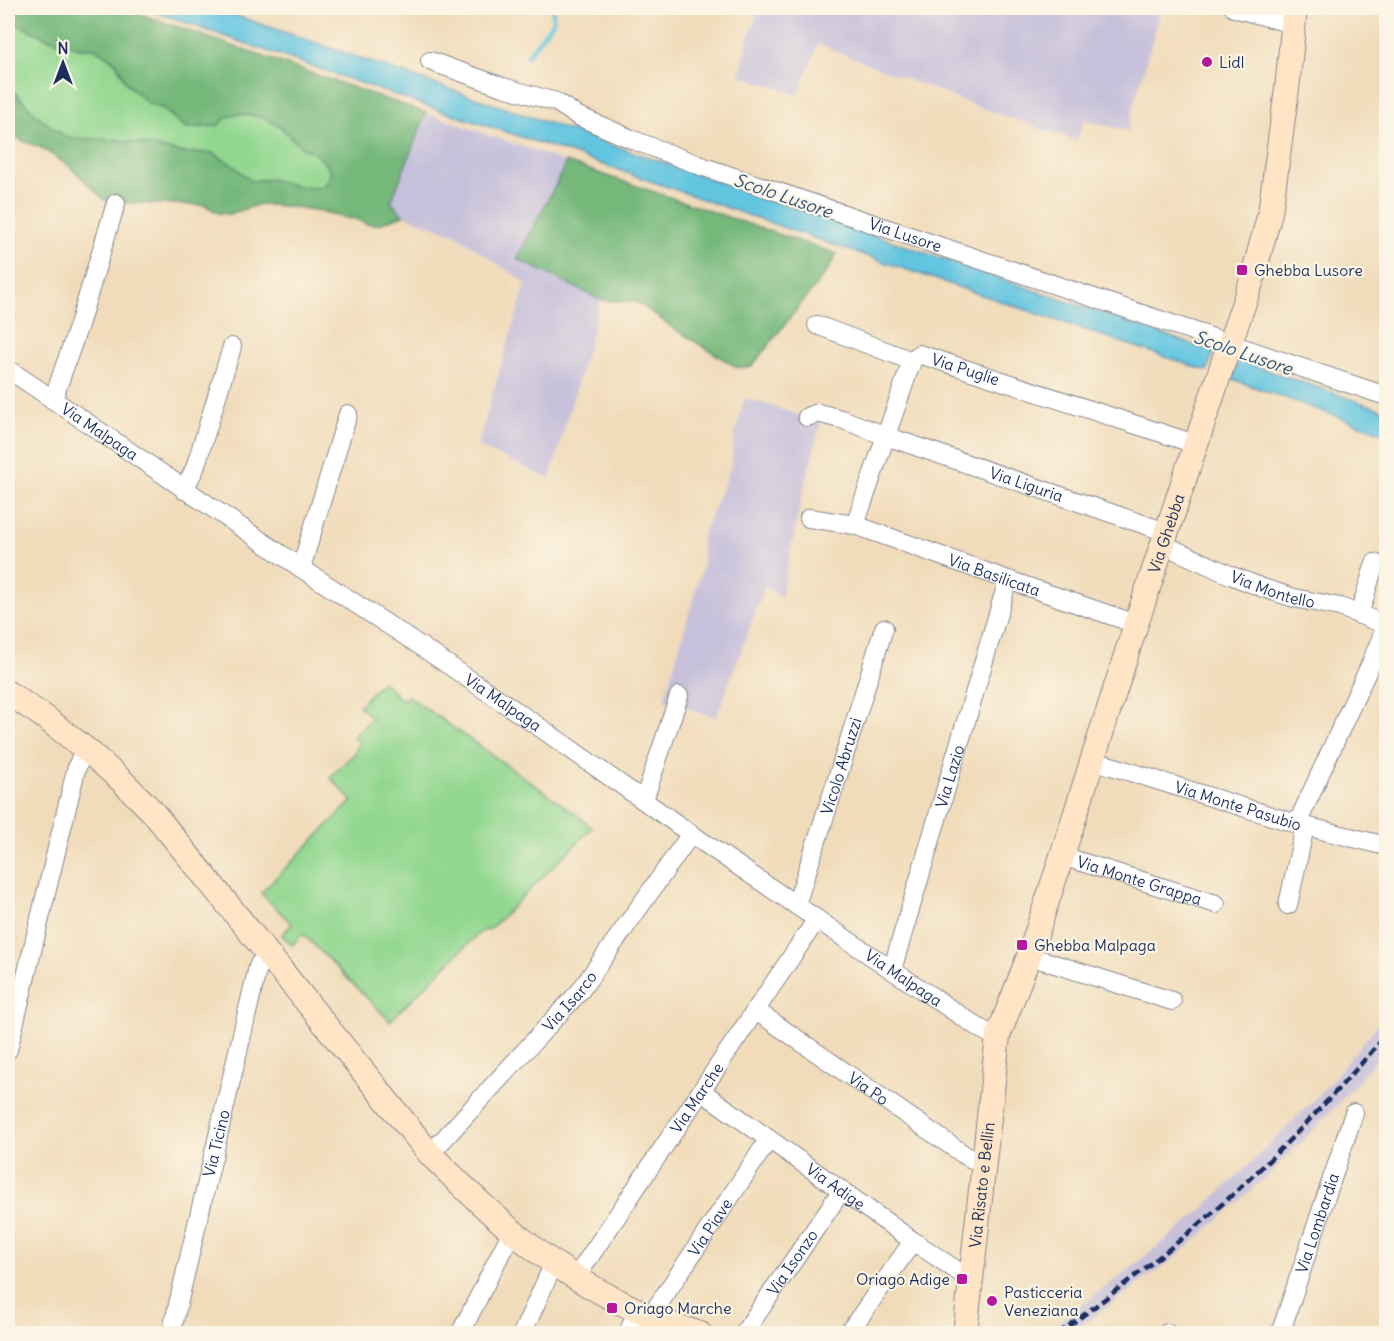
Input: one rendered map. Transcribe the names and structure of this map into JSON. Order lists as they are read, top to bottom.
{
  "streets": {
    "street": [
      "Via Lusore",
      "Via Puglie",
      "Via Malpaga",
      "Via Liguria",
      "Via Ghebba",
      "Via Basilicata",
      "Via Montello",
      "Vicolo Abruzzi",
      "Via Lazio",
      "Via Monte Pasubio",
      "Via Monte Grappa",
      "Via Isarco",
      "Via Po",
      "Via Marche",
      "Via Ticino",
      "Via Risato e Bellin",
      "Via Adige",
      "Via Lombardia",
      "Via Piave",
      "Via Isonzo"
    ]
  },
  "crossings": [
    ["Via Lusore", "Via Ghebba"],
    ["Via Puglie", "Via Liguria"],
    ["Via Puglie", "Via Ghebba"],
    ["Via Puglie", "Via Basilicata"],
    ["Via Malpaga", "Via Ghebba"],
    ["Via Malpaga", "Vicolo Abruzzi"],
    ["Via Malpaga", "Via Lazio"],
    ["Via Malpaga", "Via Isarco"],
    ["Via Malpaga", "Via Marche"],
    ["Via Malpaga", "Via Risato e Bellin"],
    ["Via Liguria", "Via Ghebba"],
    ["Via Liguria", "Via Montello"],
    ["Via Ghebba", "Via Basilicata"],
    ["Via Ghebba", "Via Montello"],
    ["Via Ghebba", "Via Monte Pasubio"],
    ["Via Ghebba", "Via Monte Grappa"],
    ["Via Ghebba", "Via Risato e Bellin"],
    ["Via Basilicata", "Via Lazio"],
    ["Via Montello", "Via Monte Pasubio"],
    ["Via Po", "Via Marche"],
    ["Via Po", "Via Risato e Bellin"],
    ["Via Marche", "Via Adige"],
    ["Via Risato e Bellin", "Via Adige"],
    ["Via Adige", "Via Piave"],
    ["Via Adige", "Via Isonzo"]
  ],
  "water": ["Scolo Lusore"],
  "places": {
    "other": ["Lidl", "Pasticceria Veneziana"],
    "transit": [
      "Ghebba Lusore",
      "Ghebba Malpaga",
      "Oriago Adige",
      "Oriago Marche"
    ]
  },
  "north": "top"
}
